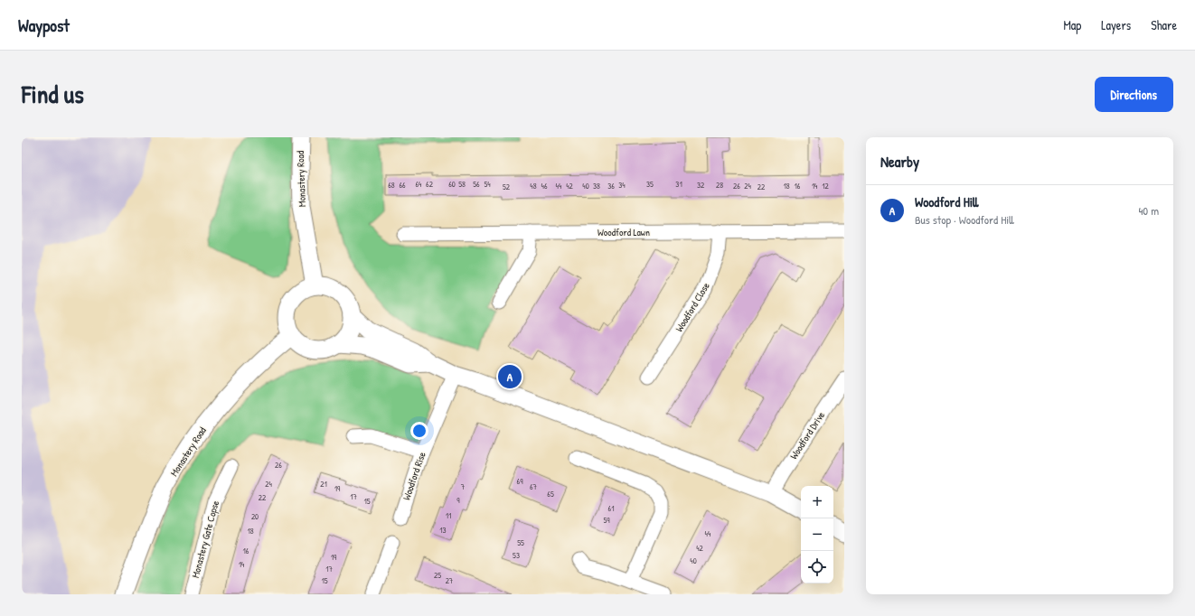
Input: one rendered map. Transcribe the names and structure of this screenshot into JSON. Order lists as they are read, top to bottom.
{
  "streets": {
    "street": [
      "Monastery Road",
      "Woodford Lawn",
      "Woodford Close",
      "Woodford Drive",
      "Woodford Rise",
      "Monastery Gate Copse"
    ]
  },
  "crossings": [
    ["Woodford Lawn", "Woodford Close"]
  ],
  "house_numbers": [
    "64",
    "62",
    "60",
    "58",
    "56",
    "54",
    "35",
    "31",
    "68",
    "66",
    "34",
    "32",
    "28",
    "48",
    "46",
    "44",
    "42",
    "40",
    "38",
    "36",
    "26",
    "24",
    "18",
    "16",
    "14",
    "12",
    "52",
    "22",
    "26",
    "69",
    "24",
    "21",
    "7",
    "67",
    "19",
    "65",
    "17",
    "22",
    "9",
    "15",
    "61",
    "11",
    "20",
    "59",
    "13",
    "18",
    "44",
    "55",
    "42",
    "16",
    "53",
    "19",
    "40",
    "14",
    "17",
    "25",
    "15",
    "27"
  ],
  "page": {
    "header": "Waypost",
    "nav": ["Map", "Layers", "Share"],
    "title": "Find us",
    "buttons": "Directions",
    "heading": "Nearby",
    "list": [
      {
        "mark": "A",
        "name": "Woodford Hill",
        "note": "Bus stop · Woodford Hill",
        "value": "40 m"
      }
    ],
    "pins": "A",
    "map_buttons": ["+", "−"]
  }
}
